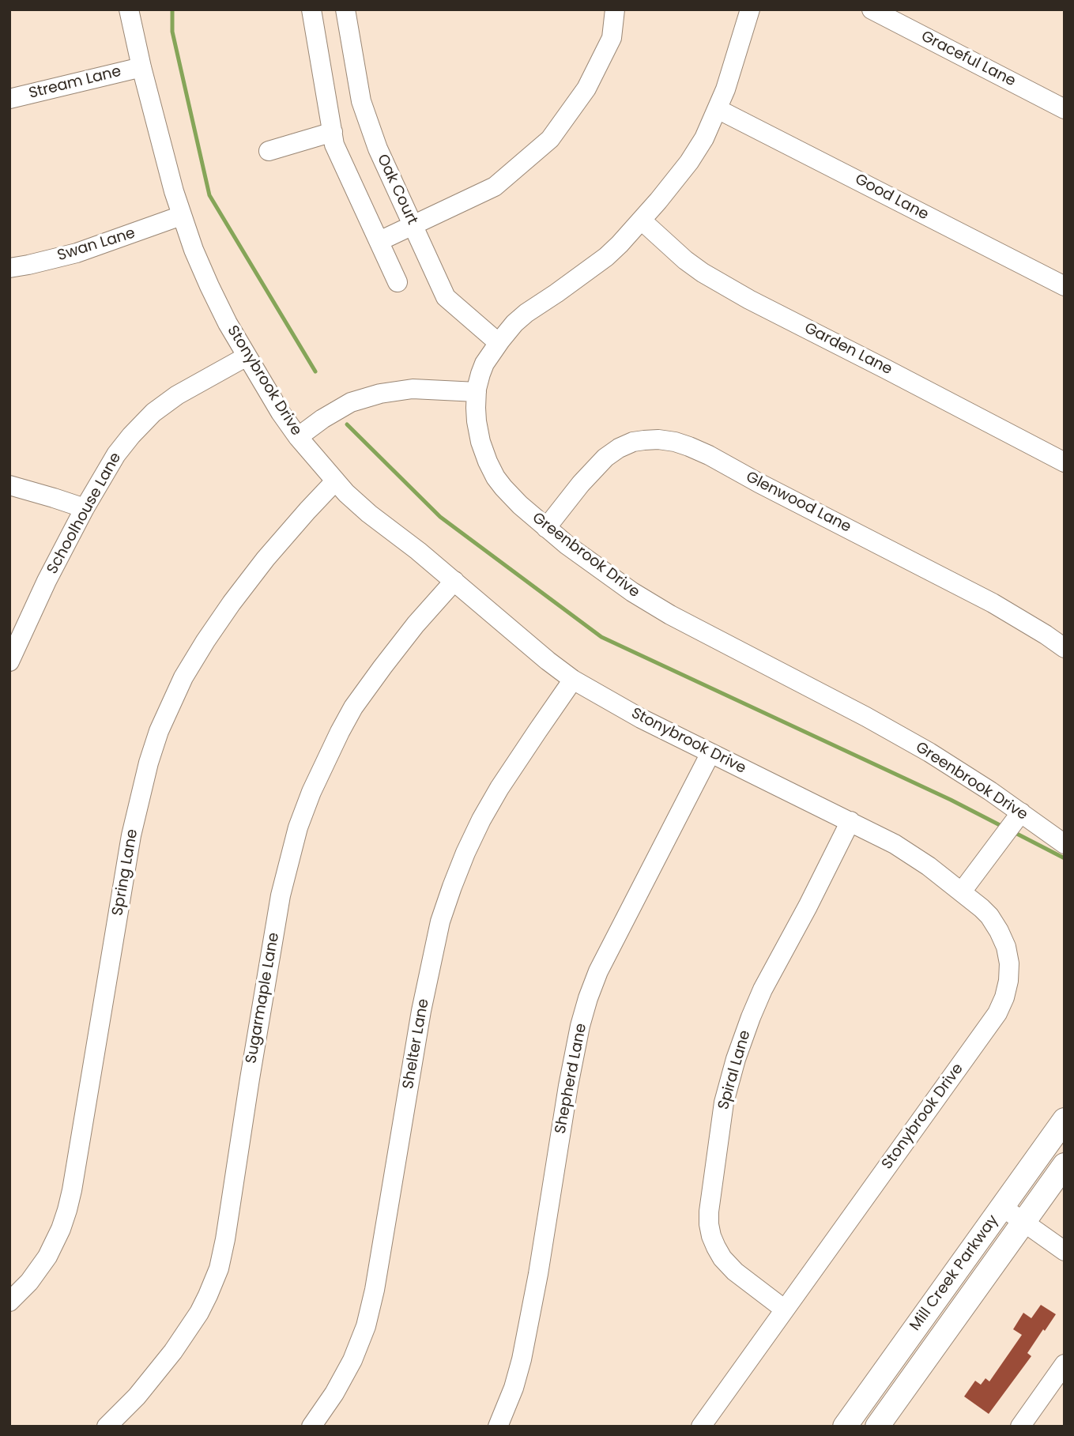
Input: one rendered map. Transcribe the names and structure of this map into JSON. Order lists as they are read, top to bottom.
{
  "streets": {
    "main road": ["Mill Creek Parkway"],
    "street": [
      "Graceful Lane",
      "Stream Lane",
      "Oak Court",
      "Good Lane",
      "Swan Lane",
      "Garden Lane",
      "Stonybrook Drive",
      "Glenwood Lane",
      "Schoolhouse Lane",
      "Greenbrook Drive",
      "Spring Lane",
      "Sugarmaple Lane",
      "Shelter Lane",
      "Spiral Lane",
      "Shepherd Lane"
    ]
  },
  "crossings": [
    ["Stream Lane", "Stonybrook Drive"],
    ["Oak Court", "Greenbrook Drive"],
    ["Good Lane", "Greenbrook Drive"],
    ["Swan Lane", "Stonybrook Drive"],
    ["Garden Lane", "Greenbrook Drive"],
    ["Stonybrook Drive", "Schoolhouse Lane"],
    ["Stonybrook Drive", "Spring Lane"],
    ["Stonybrook Drive", "Sugarmaple Lane"],
    ["Stonybrook Drive", "Shelter Lane"],
    ["Stonybrook Drive", "Spiral Lane"],
    ["Stonybrook Drive", "Shepherd Lane"],
    ["Glenwood Lane", "Greenbrook Drive"]
  ]
}
